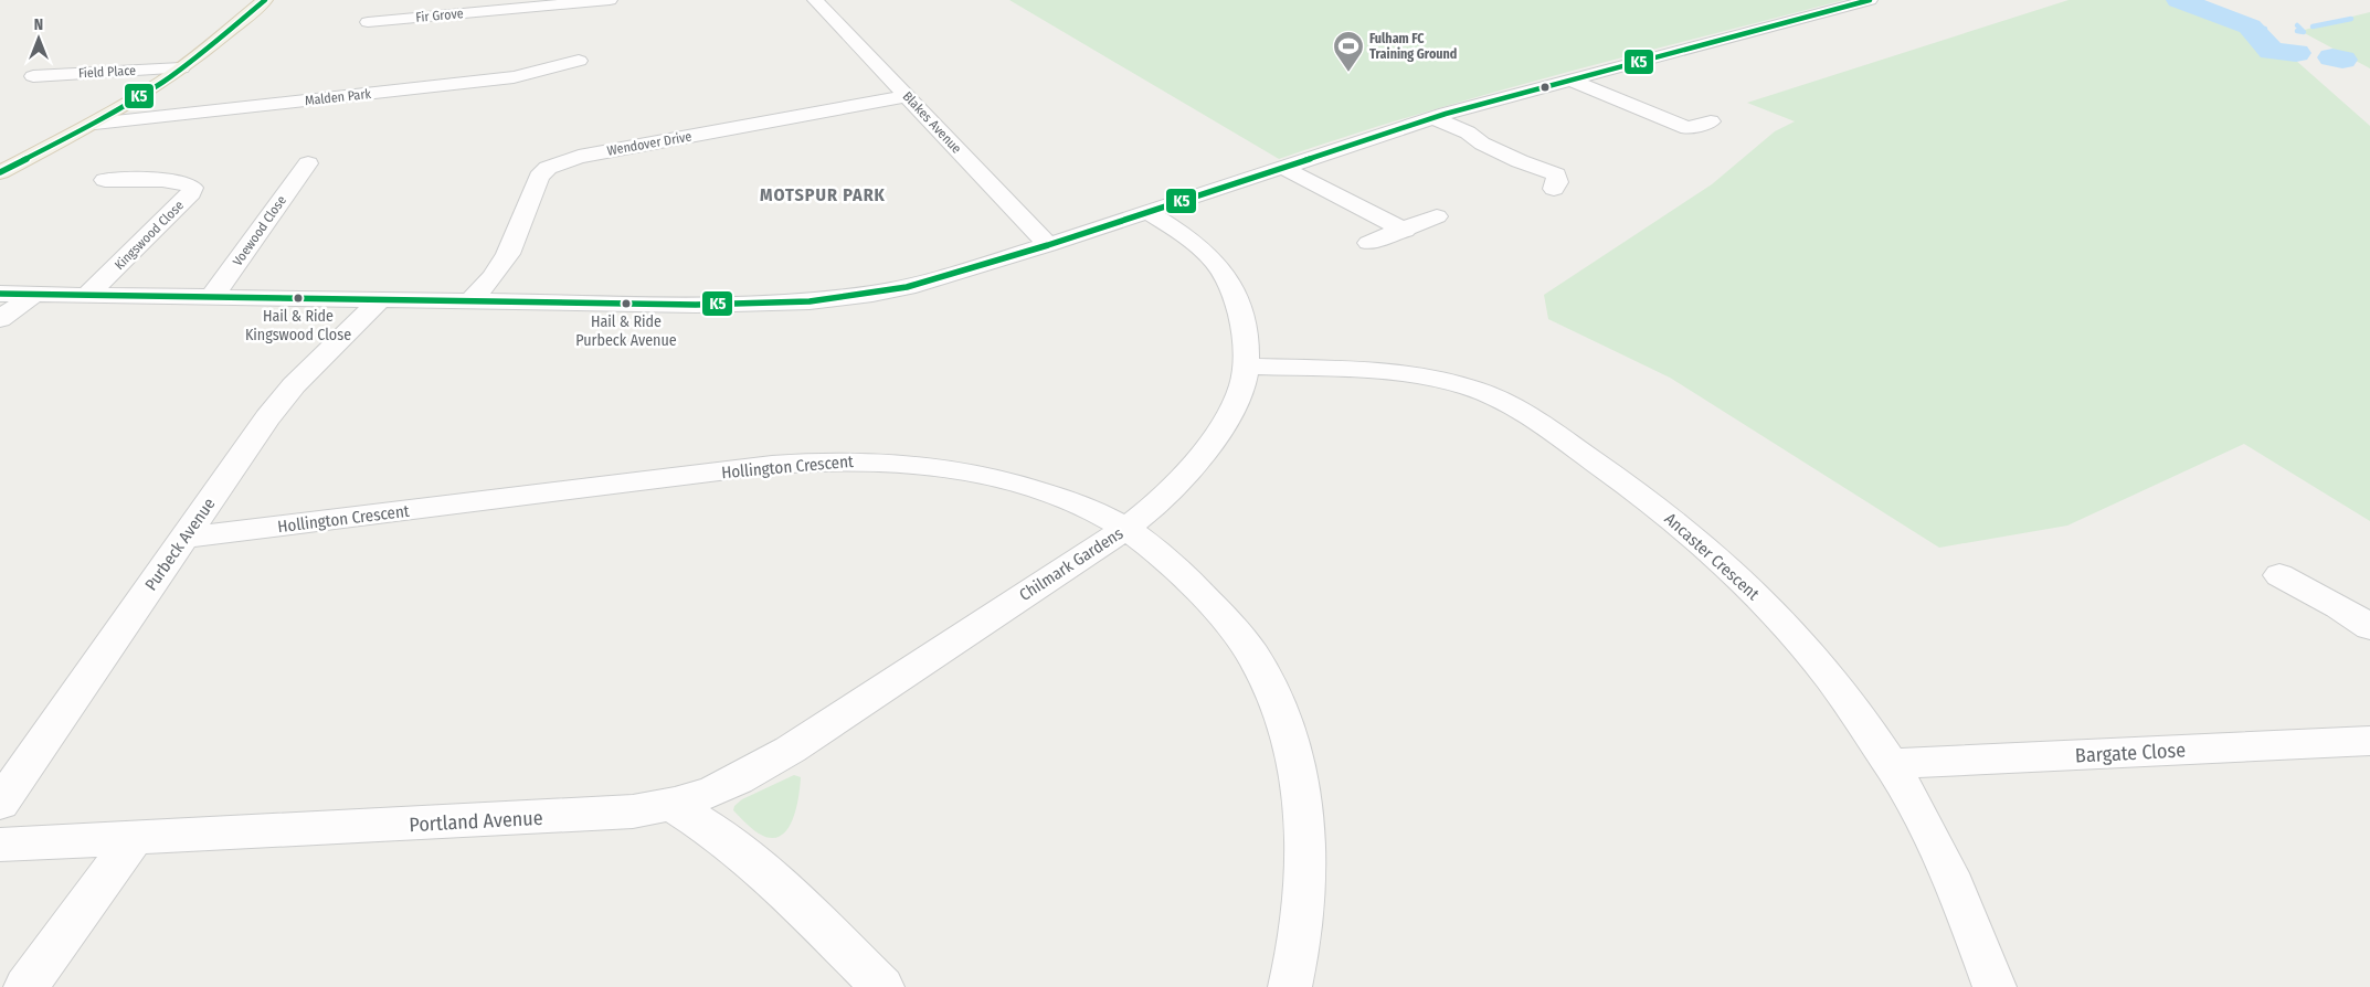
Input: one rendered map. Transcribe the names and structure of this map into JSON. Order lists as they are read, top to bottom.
{
  "streets": {
    "street": [
      "Fir Grove",
      "Field Place",
      "Malden Park",
      "Blakes Avenue",
      "Wendover Drive",
      "Voewood Close",
      "Kingswood Close",
      "Hollington Crescent",
      "Purbeck Avenue",
      "Ancaster Crescent",
      "Chilmark Gardens",
      "Bargate Close",
      "Portland Avenue"
    ]
  },
  "crossings": [
    ["Blakes Avenue", "Wendover Drive"],
    ["Hollington Crescent", "Purbeck Avenue"],
    ["Hollington Crescent", "Chilmark Gardens"],
    ["Ancaster Crescent", "Chilmark Gardens"],
    ["Ancaster Crescent", "Bargate Close"],
    ["Chilmark Gardens", "Portland Avenue"]
  ],
  "districts": ["MOTSPUR PARK"],
  "places": {
    "sports": ["Fulham FC Training Ground"],
    "other": ["Hail & Ride Kingswood Close", "Hail & Ride Purbeck Avenue"]
  },
  "lines": ["transit line K5"],
  "north": "top"
}
